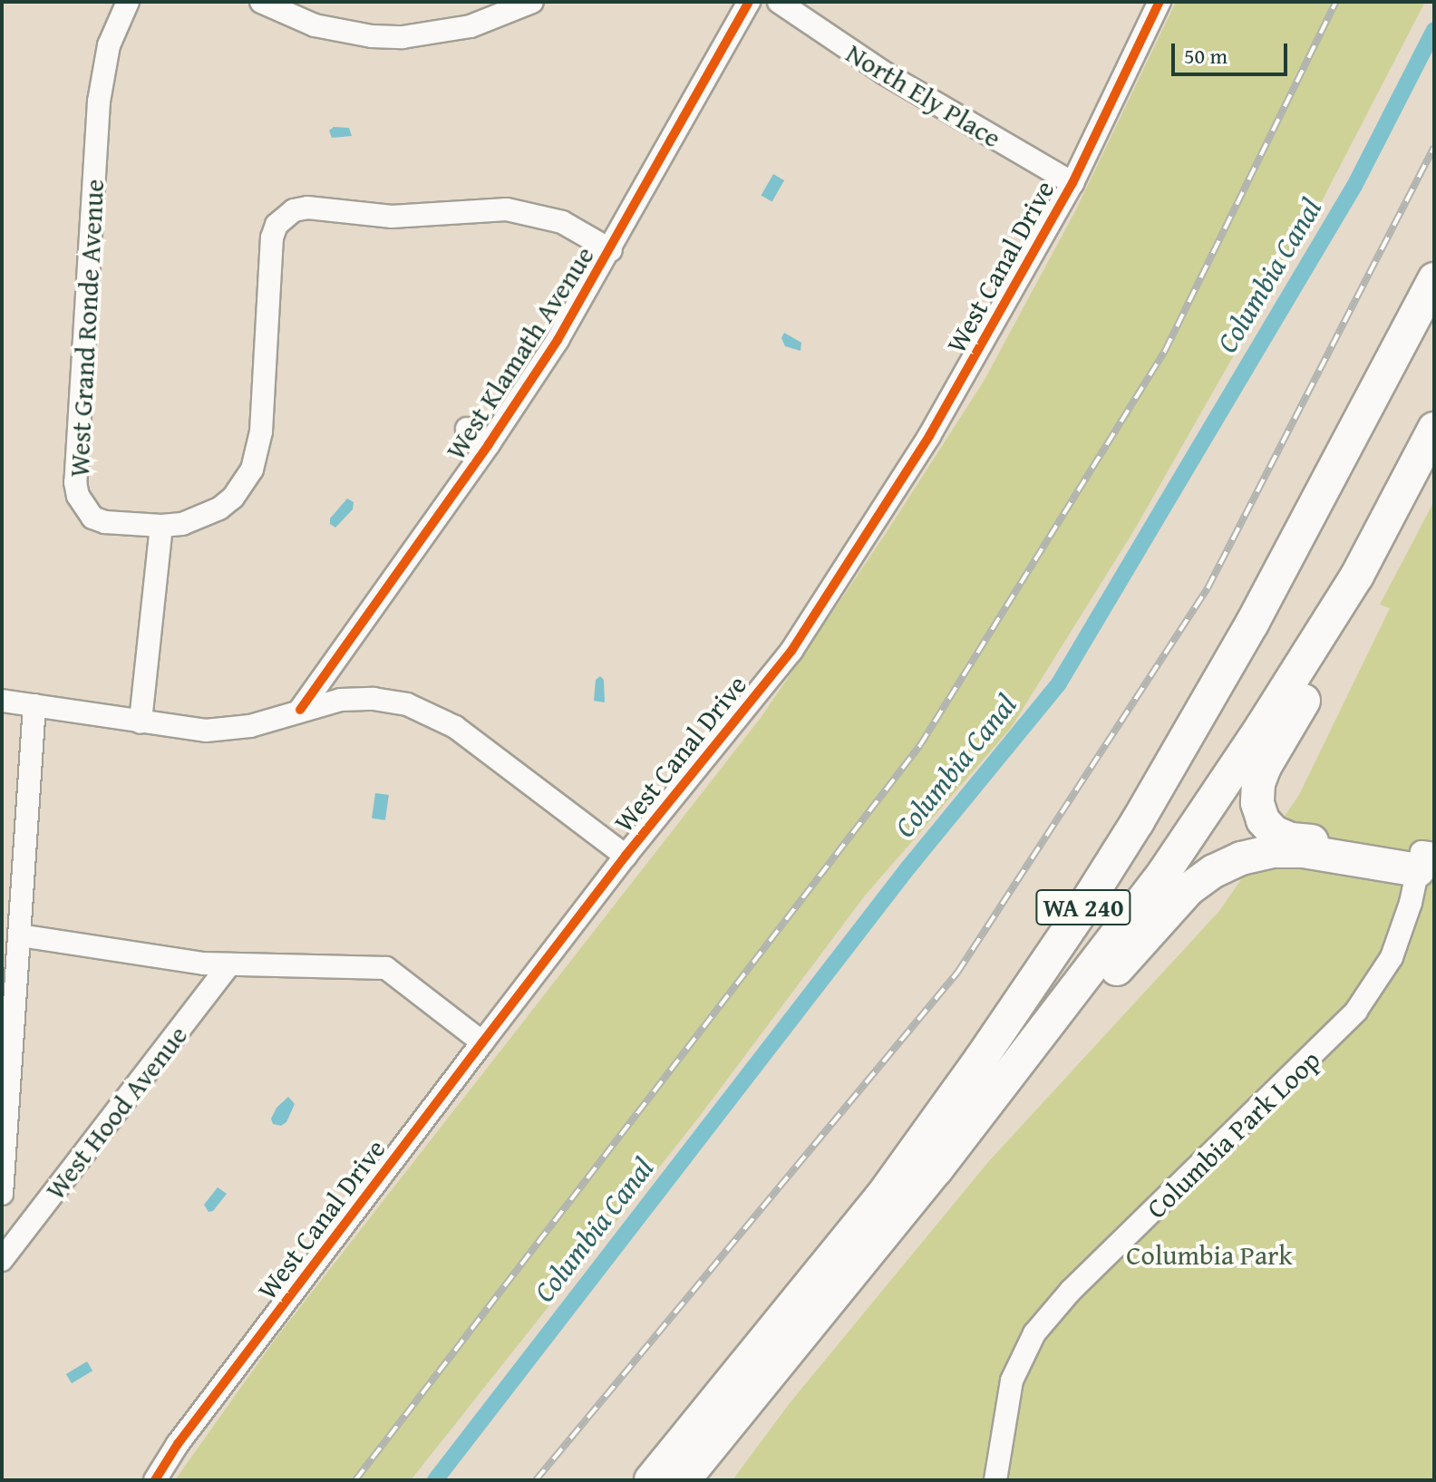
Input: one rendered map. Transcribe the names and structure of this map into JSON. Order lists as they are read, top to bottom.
{
  "streets": {
    "highway": ["WA 240"],
    "street": [
      "North Ely Place",
      "West Canal Drive",
      "West Grand Ronde Avenue",
      "West Klamath Avenue",
      "West Hood Avenue",
      "Columbia Park Loop"
    ]
  },
  "crossings": [
    ["North Ely Place", "West Canal Drive"]
  ],
  "water": ["Columbia Canal"],
  "parks": ["Columbia Park"],
  "scale_bar": "50 m"
}
